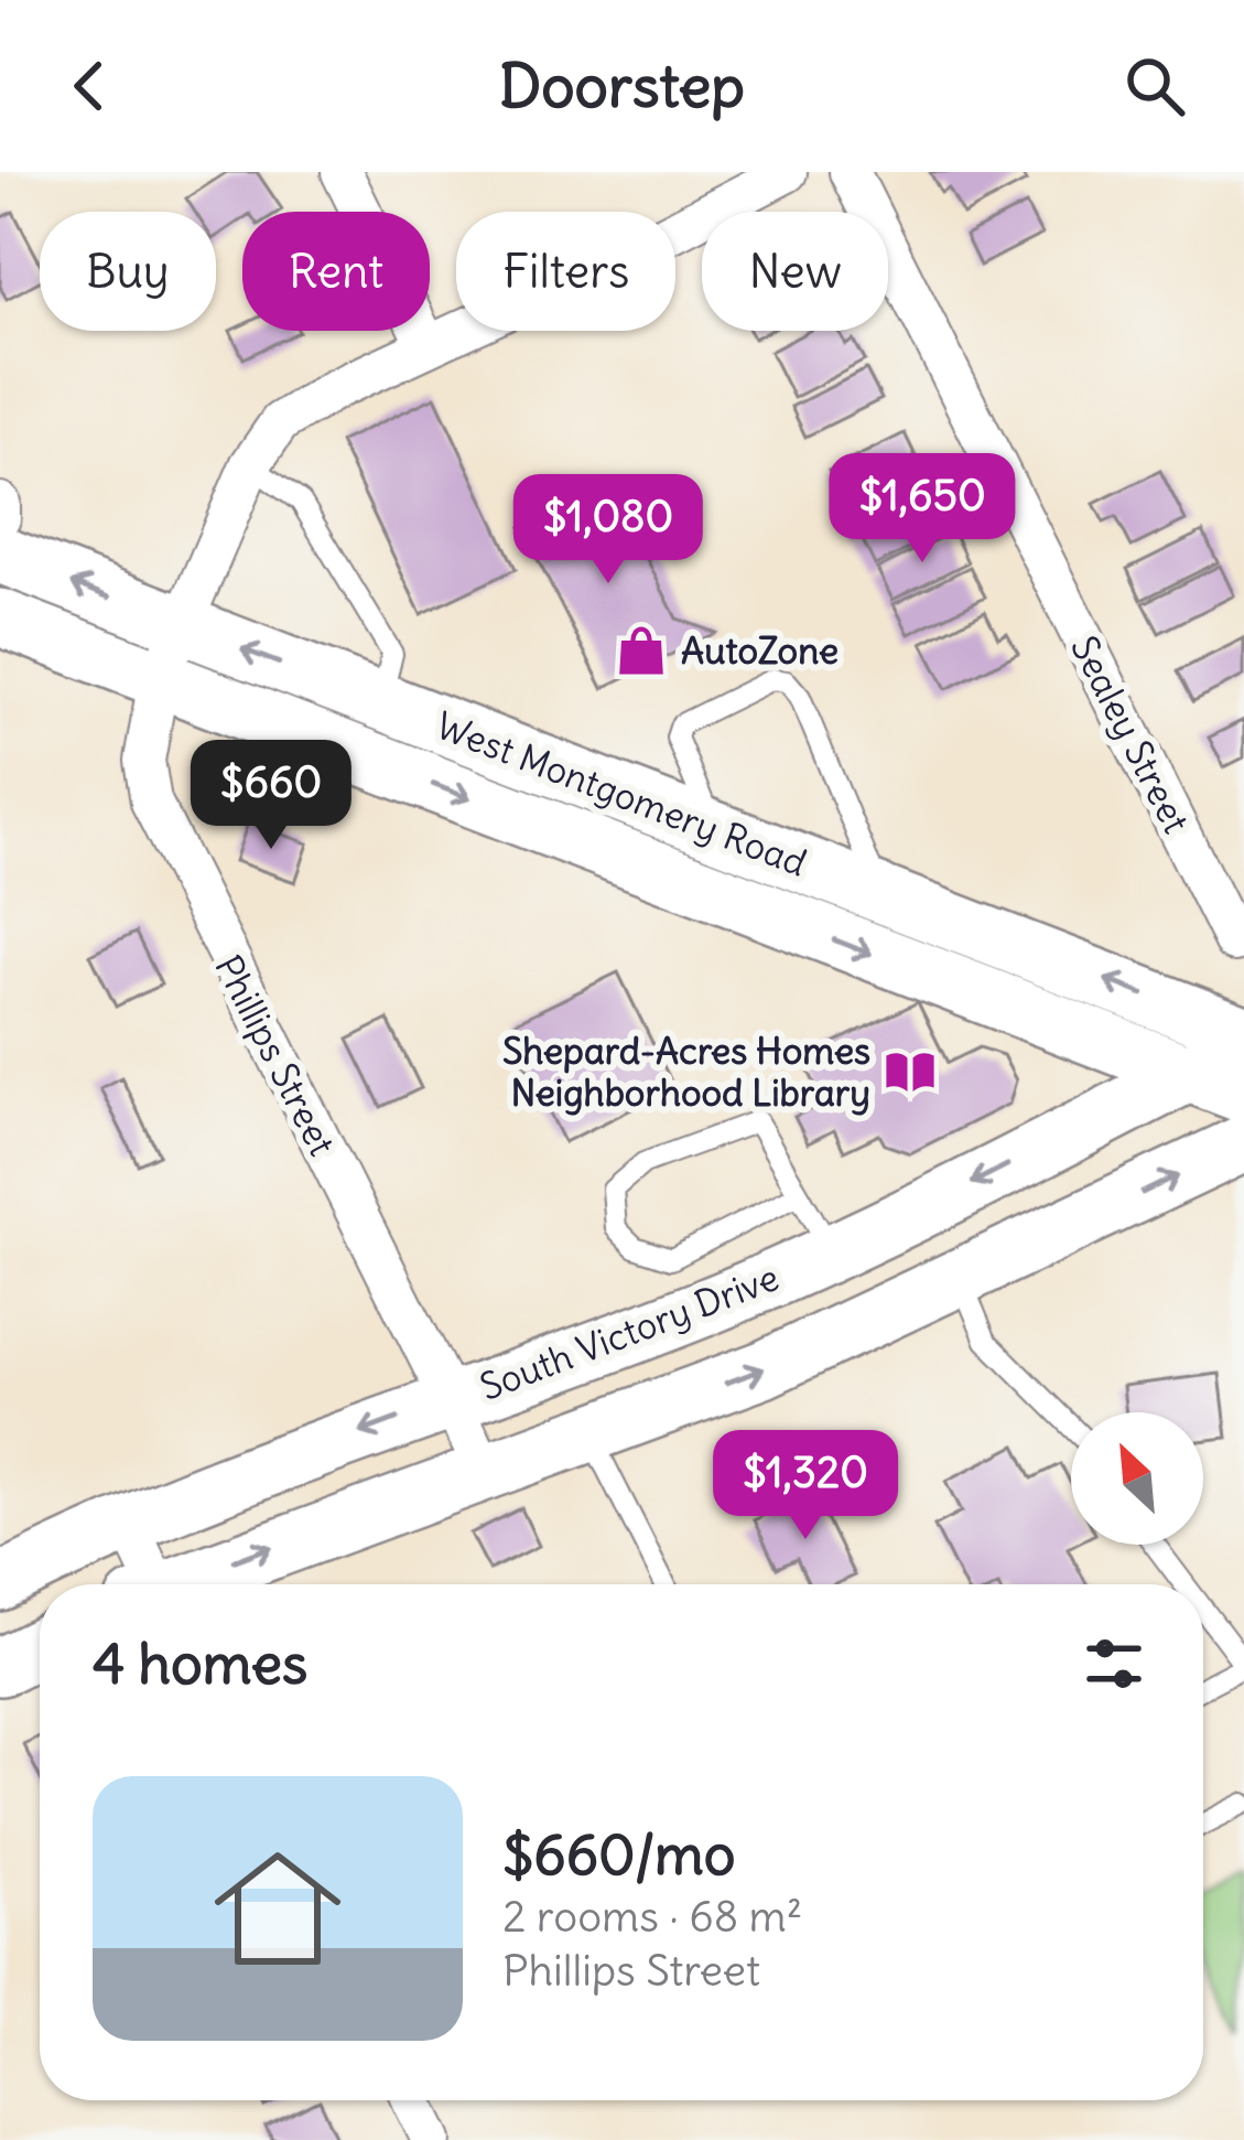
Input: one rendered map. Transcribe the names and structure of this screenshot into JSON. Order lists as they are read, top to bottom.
{
  "streets": {
    "main road": ["West Montgomery Road", "South Victory Drive"],
    "street": ["Sealey Street", "Phillips Street"]
  },
  "crossings": [
    ["West Montgomery Road", "Phillips Street"],
    ["West Montgomery Road", "South Victory Drive"],
    ["Phillips Street", "South Victory Drive"]
  ],
  "places": {
    "shop": ["AutoZone"],
    "library": ["Shepard-Acres Homes Neighborhood Library"]
  },
  "north": "top left",
  "page": {
    "header": "Doorstep",
    "chip": [
      "Buy",
      "Rent",
      "Filters",
      "New"
    ],
    "price": [
      "$1,650",
      "$1,080",
      "$660",
      "$1,320"
    ],
    "heading": "4 homes",
    "list": [
      {
        "name": "$660/mo",
        "note": "2 rooms · 68 m² · Phillips Street"
      }
    ]
  }
}
